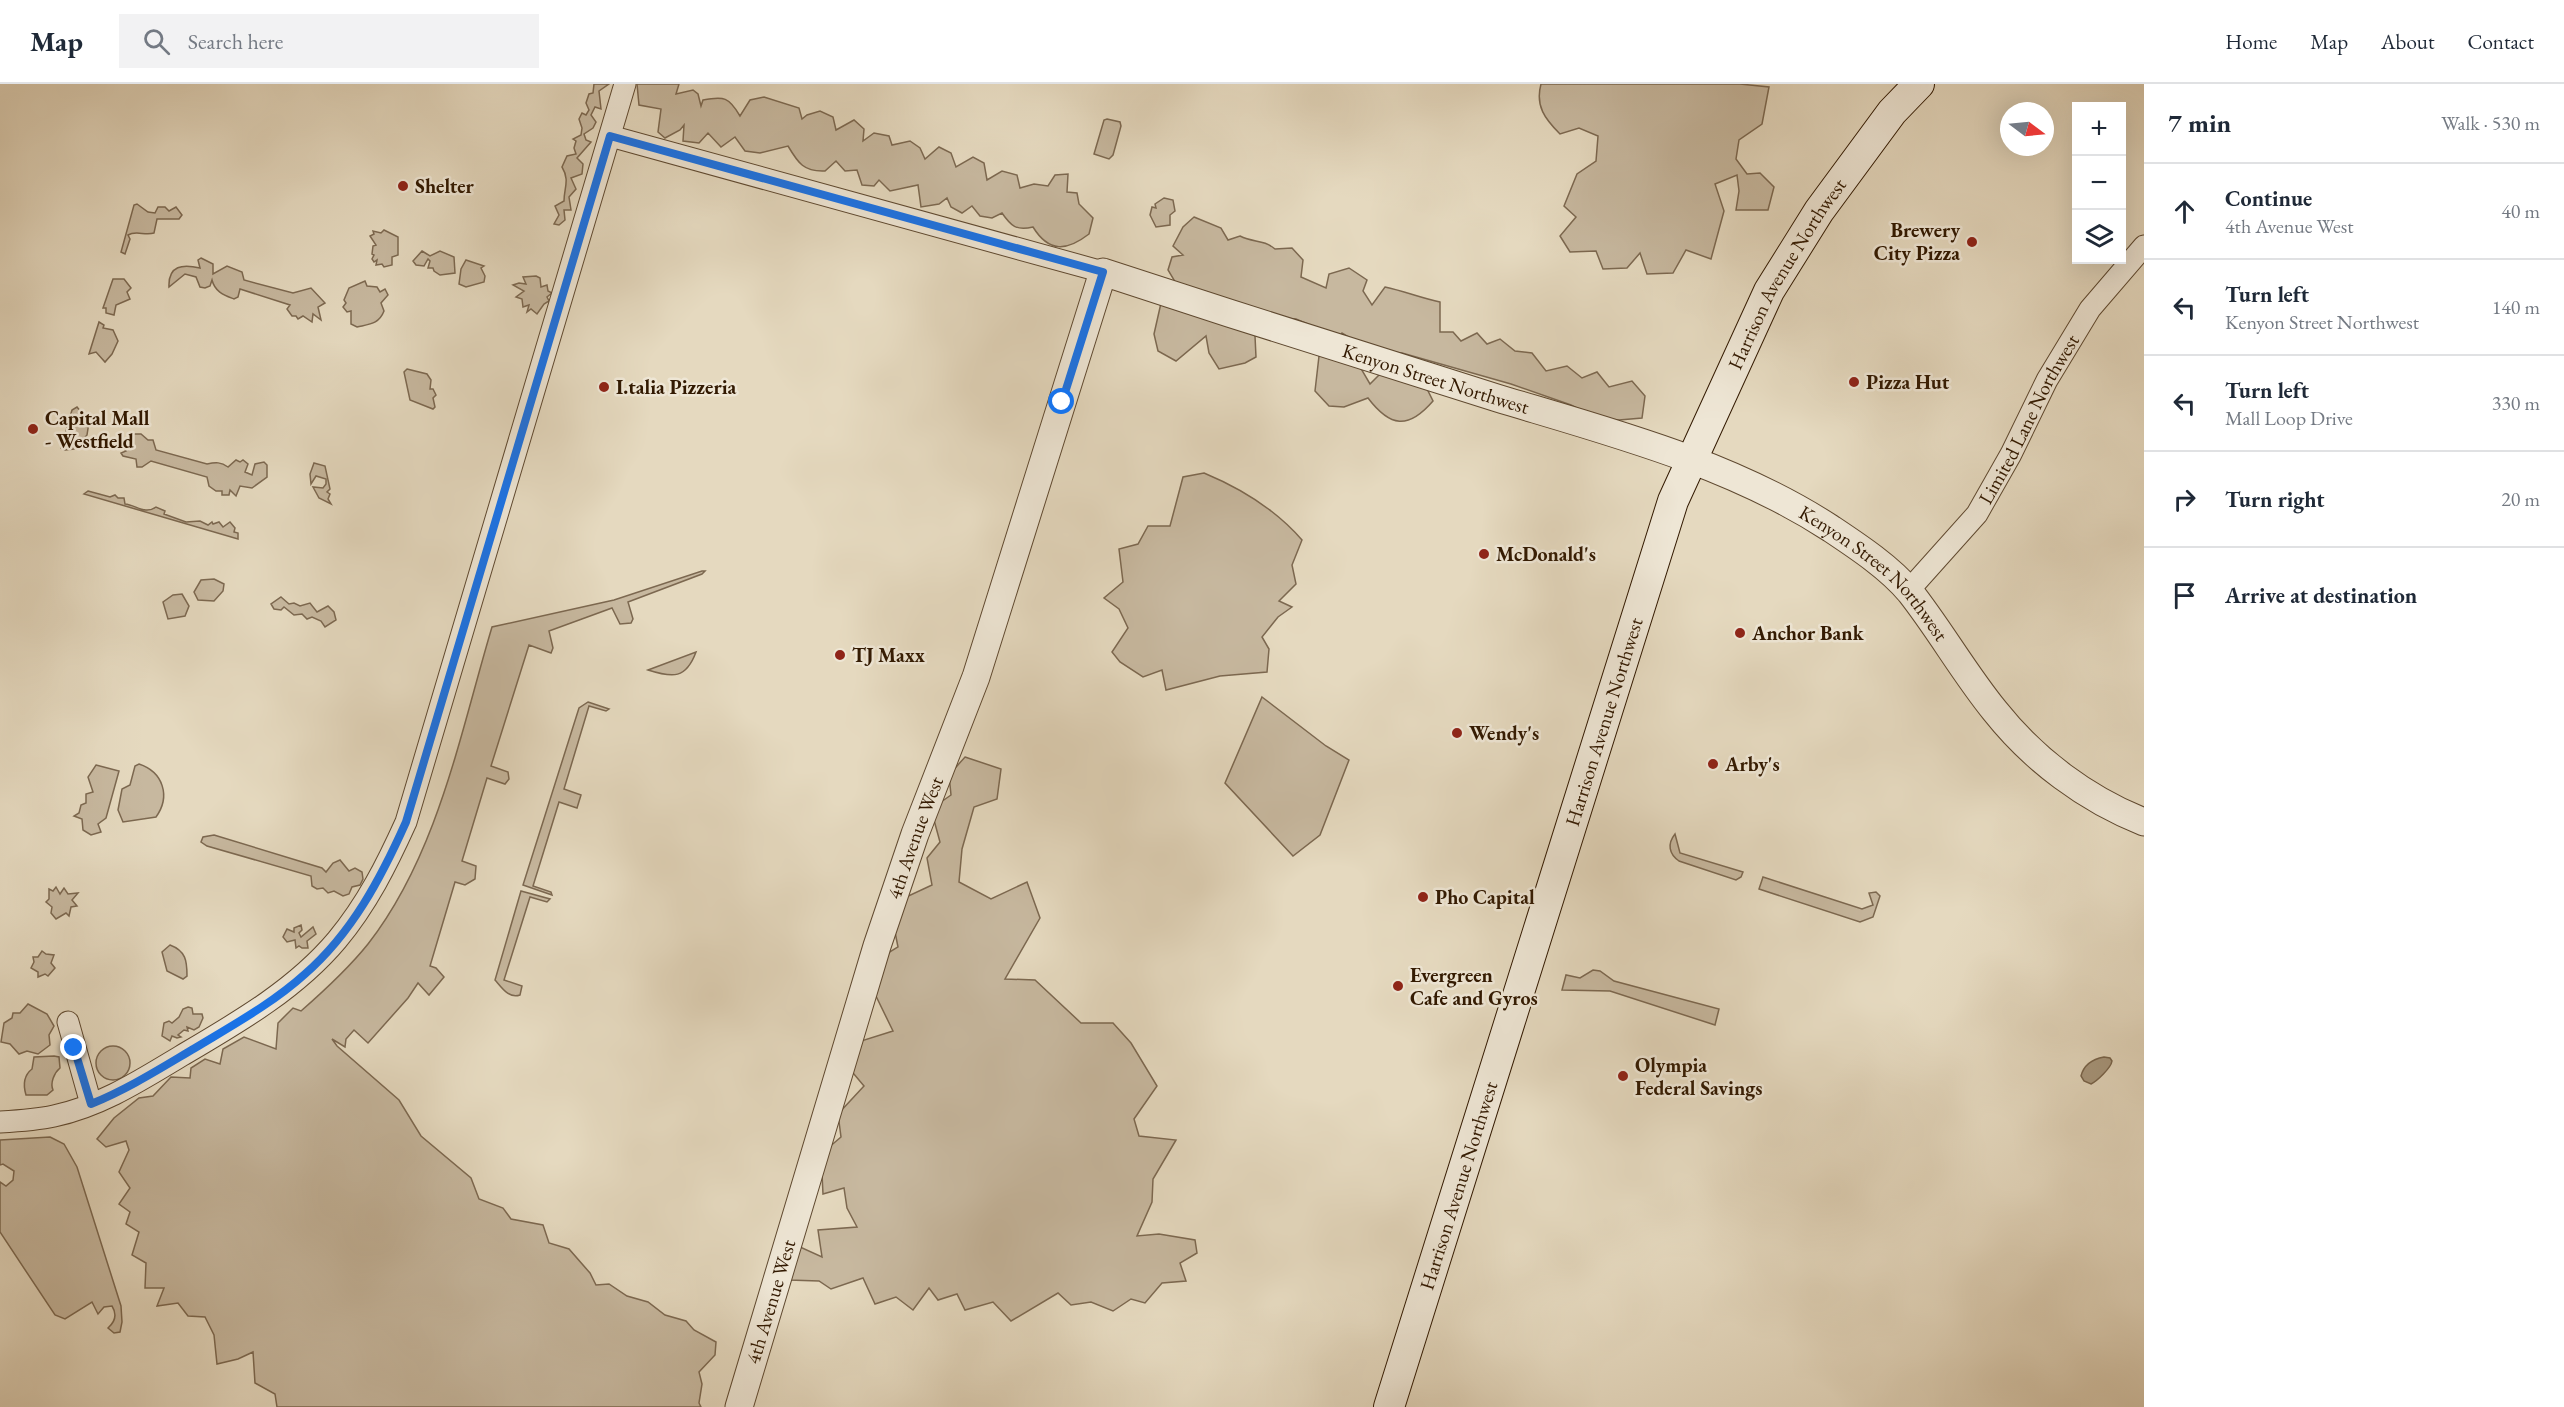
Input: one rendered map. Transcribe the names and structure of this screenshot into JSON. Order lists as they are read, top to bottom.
{
  "streets": {
    "main road": ["Harrison Avenue Northwest"],
    "street": ["Kenyon Street Northwest", "Limited Lane Northwest", "4th Avenue West"]
  },
  "crossings": [
    ["Harrison Avenue Northwest", "Kenyon Street Northwest"],
    ["Kenyon Street Northwest", "Limited Lane Northwest"],
    ["Kenyon Street Northwest", "4th Avenue West"]
  ],
  "places": [
    "Shelter",
    "Brewery City Pizza",
    "Pizza Hut",
    "I.talia Pizzeria",
    "Capital Mall - Westfield",
    "McDonald's",
    "Anchor Bank",
    "TJ Maxx",
    "Wendy's",
    "Arby's",
    "Pho Capital",
    "Evergreen Cafe and Gyros",
    "Olympia Federal Savings"
  ],
  "north": "right",
  "page": {
    "header": "Map",
    "search": "Search here",
    "nav": [
      "Home",
      "Map",
      "About",
      "Contact"
    ],
    "heading": ["7 min", "Walk · 530 m"],
    "map_buttons": ["+", "−"],
    "list": [
      ["Continue", "4th Avenue West", "40 m"],
      ["Turn left", "Kenyon Street Northwest", "140 m"],
      ["Turn left", "Mall Loop Drive", "330 m"],
      ["Turn right", "20 m"],
      "Arrive at destination"
    ]
  }
}
